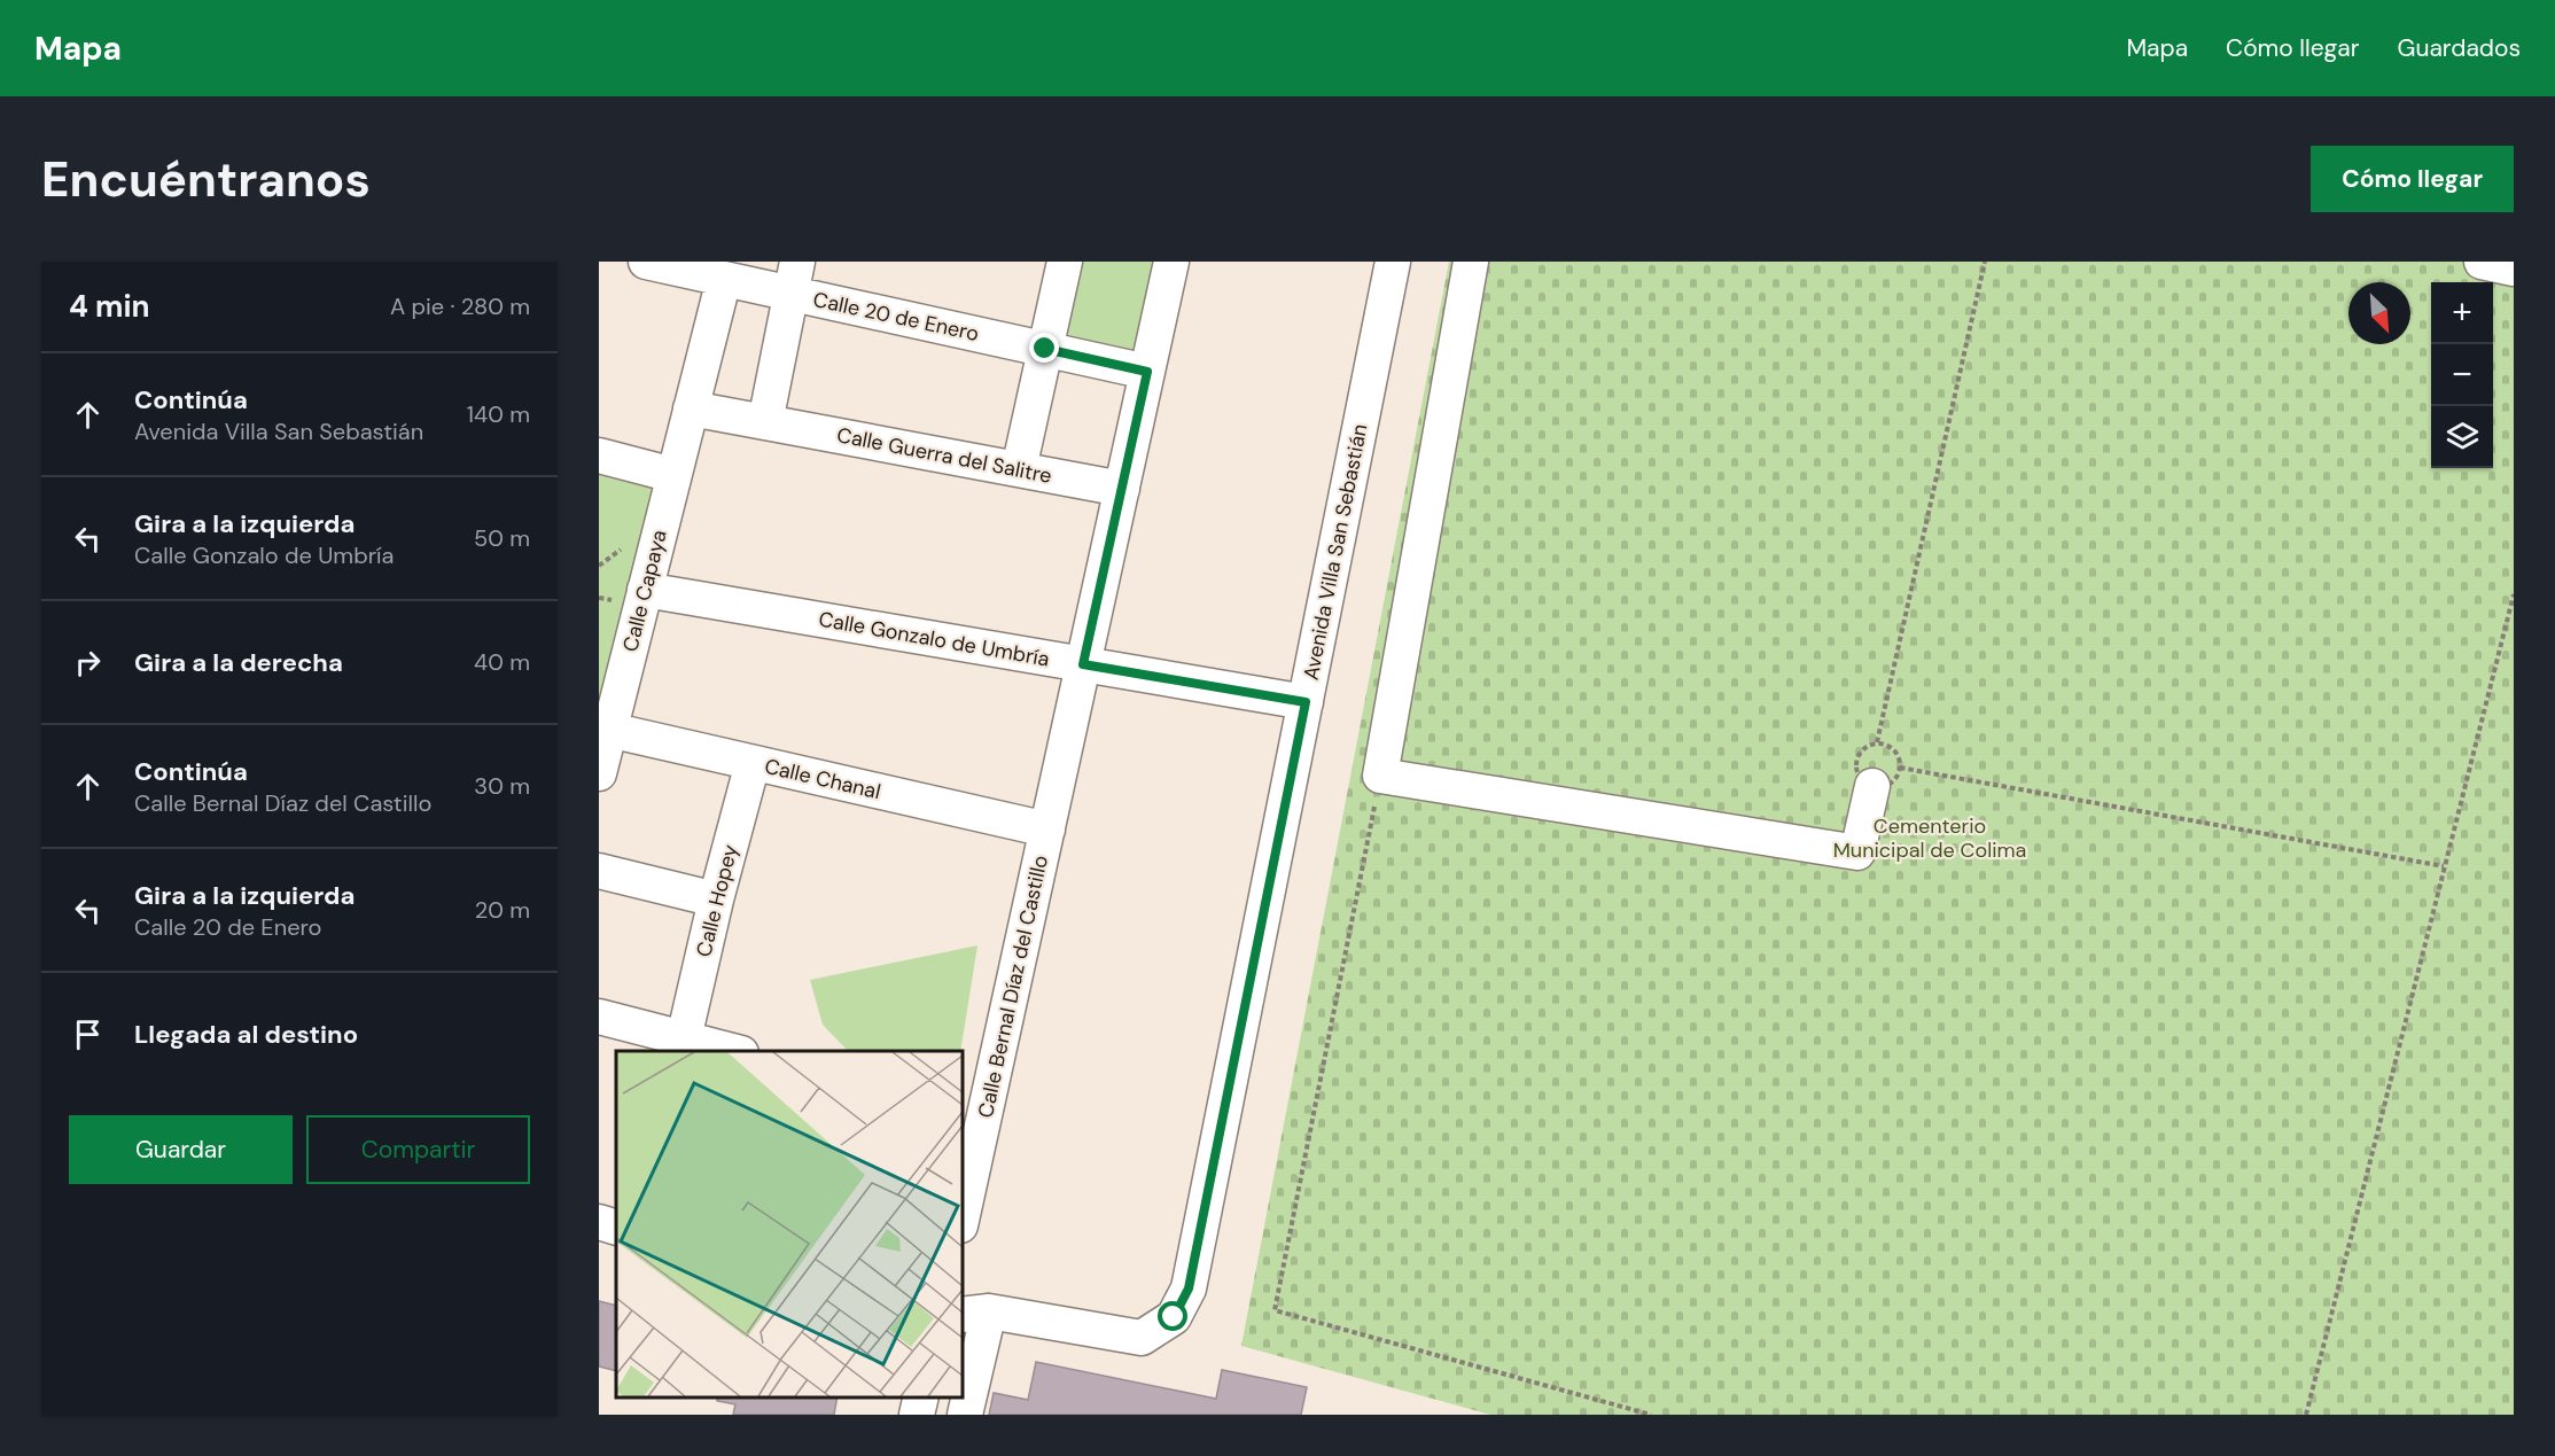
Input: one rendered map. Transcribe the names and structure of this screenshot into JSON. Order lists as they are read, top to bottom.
{
  "streets": {
    "street": [
      "Calle 20 de Enero",
      "Calle Guerra del Salitre",
      "Avenida Villa San Sebastián",
      "Calle Capaya",
      "Calle Gonzalo de Umbría",
      "Calle Chanal",
      "Calle Hopey",
      "Calle Bernal Díaz del Castillo"
    ]
  },
  "crossings": [
    ["Calle 20 de Enero", "Calle Capaya"],
    ["Calle Guerra del Salitre", "Calle Bernal Díaz del Castillo"],
    ["Avenida Villa San Sebastián", "Calle Gonzalo de Umbría"],
    ["Calle Capaya", "Calle Gonzalo de Umbría"],
    ["Calle Capaya", "Calle Chanal"],
    ["Calle Gonzalo de Umbría", "Calle Bernal Díaz del Castillo"],
    ["Calle Chanal", "Calle Hopey"],
    ["Calle Chanal", "Calle Bernal Díaz del Castillo"]
  ],
  "parks": ["Cementerio Municipal de Colima"],
  "north": "bottom right",
  "page": {
    "header": "Mapa",
    "nav": ["Mapa", "Cómo llegar", "Guardados"],
    "buttons": [
      "Cómo llegar",
      ["Guardar", "Compartir"]
    ],
    "title": "Encuéntranos",
    "heading": ["4 min", "A pie · 280 m"],
    "map_buttons": ["+", "−"],
    "list": [
      ["Continúa", "Avenida Villa San Sebastián", "140 m"],
      ["Gira a la izquierda", "Calle Gonzalo de Umbría", "50 m"],
      ["Gira a la derecha", "40 m"],
      ["Continúa", "Calle Bernal Díaz del Castillo", "30 m"],
      ["Gira a la izquierda", "Calle 20 de Enero", "20 m"],
      "Llegada al destino"
    ]
  }
}
